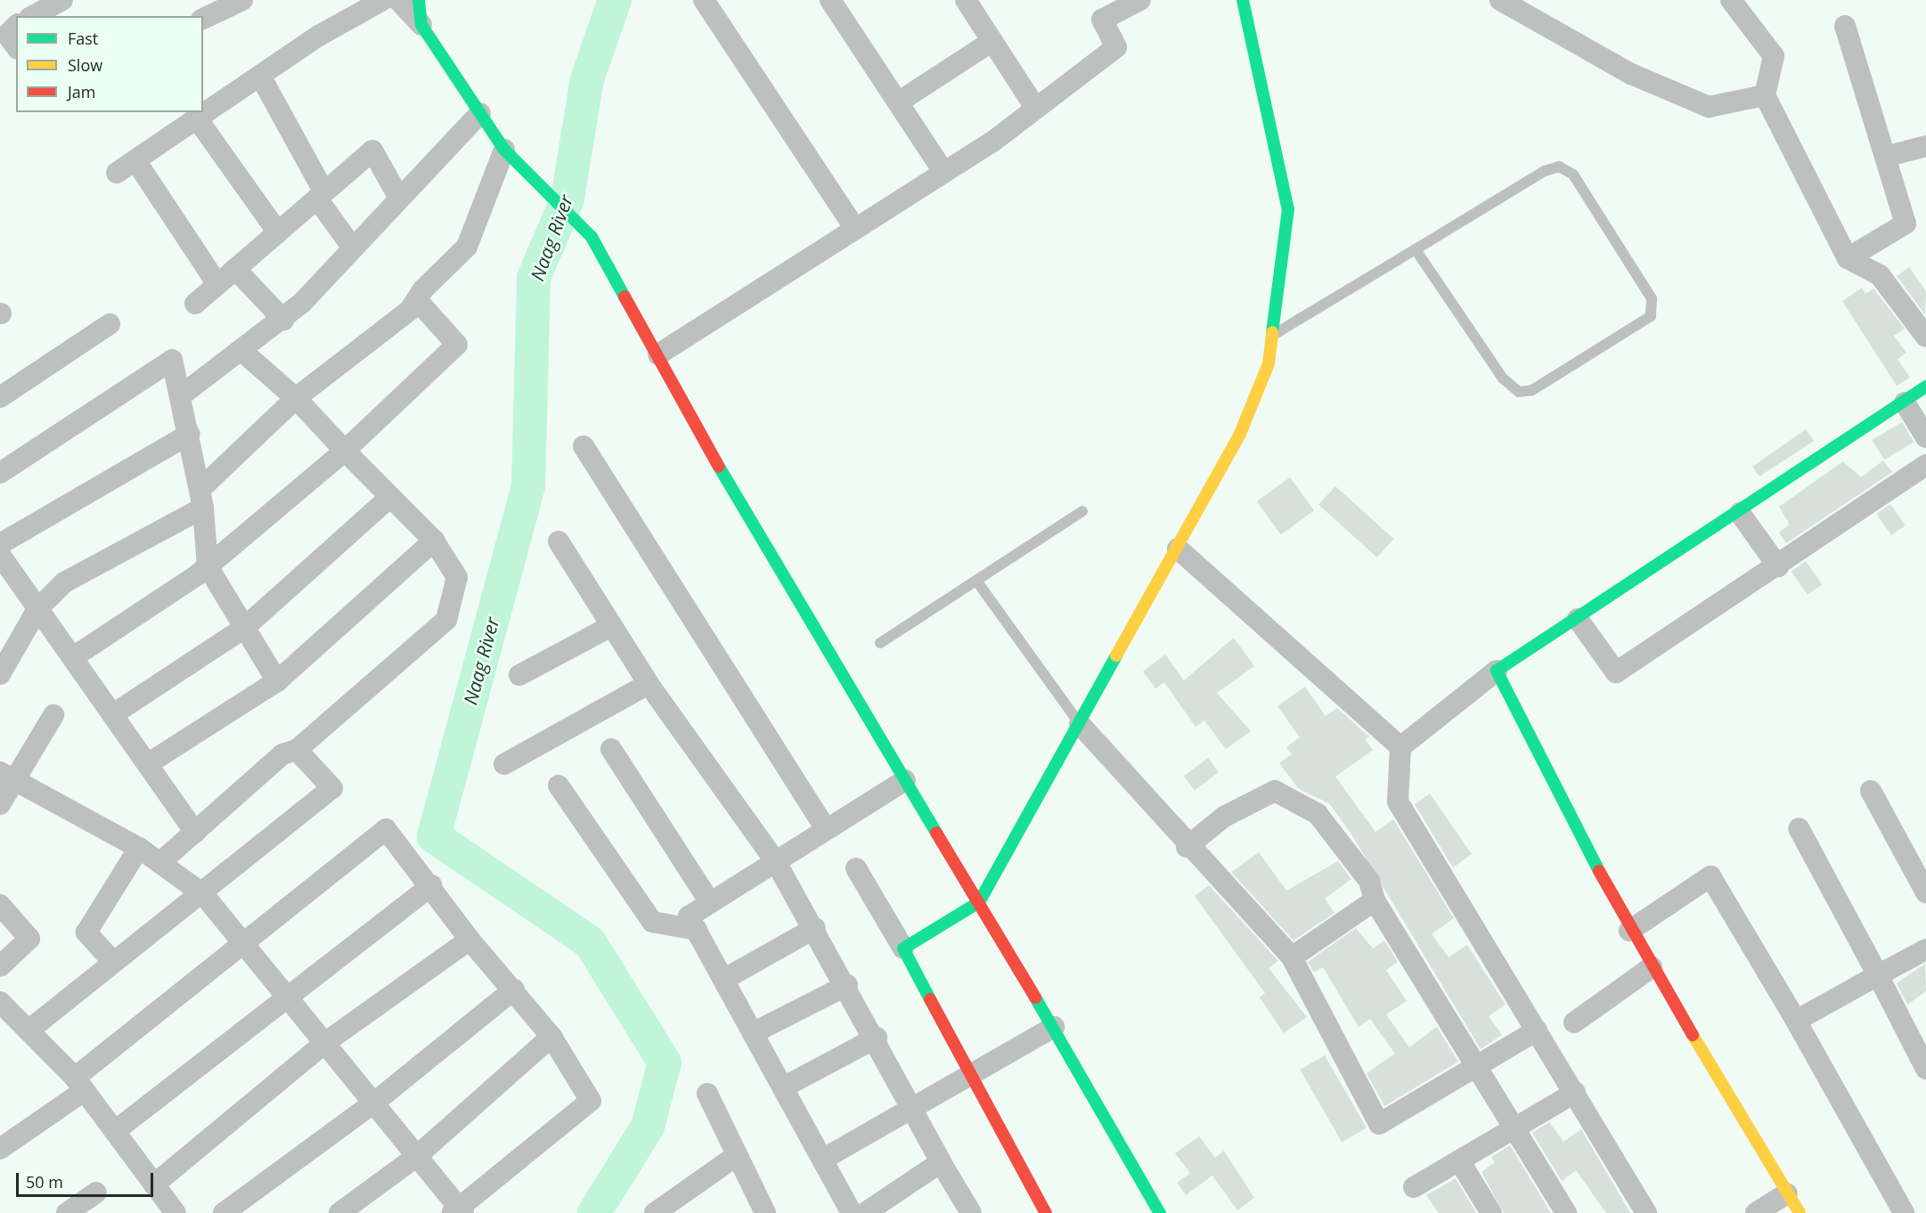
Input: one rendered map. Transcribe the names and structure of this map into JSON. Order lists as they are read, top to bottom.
{
  "water": ["Naag River"],
  "legend": ["Fast", "Slow", "Jam"],
  "scale_bar": "50 m"
}
